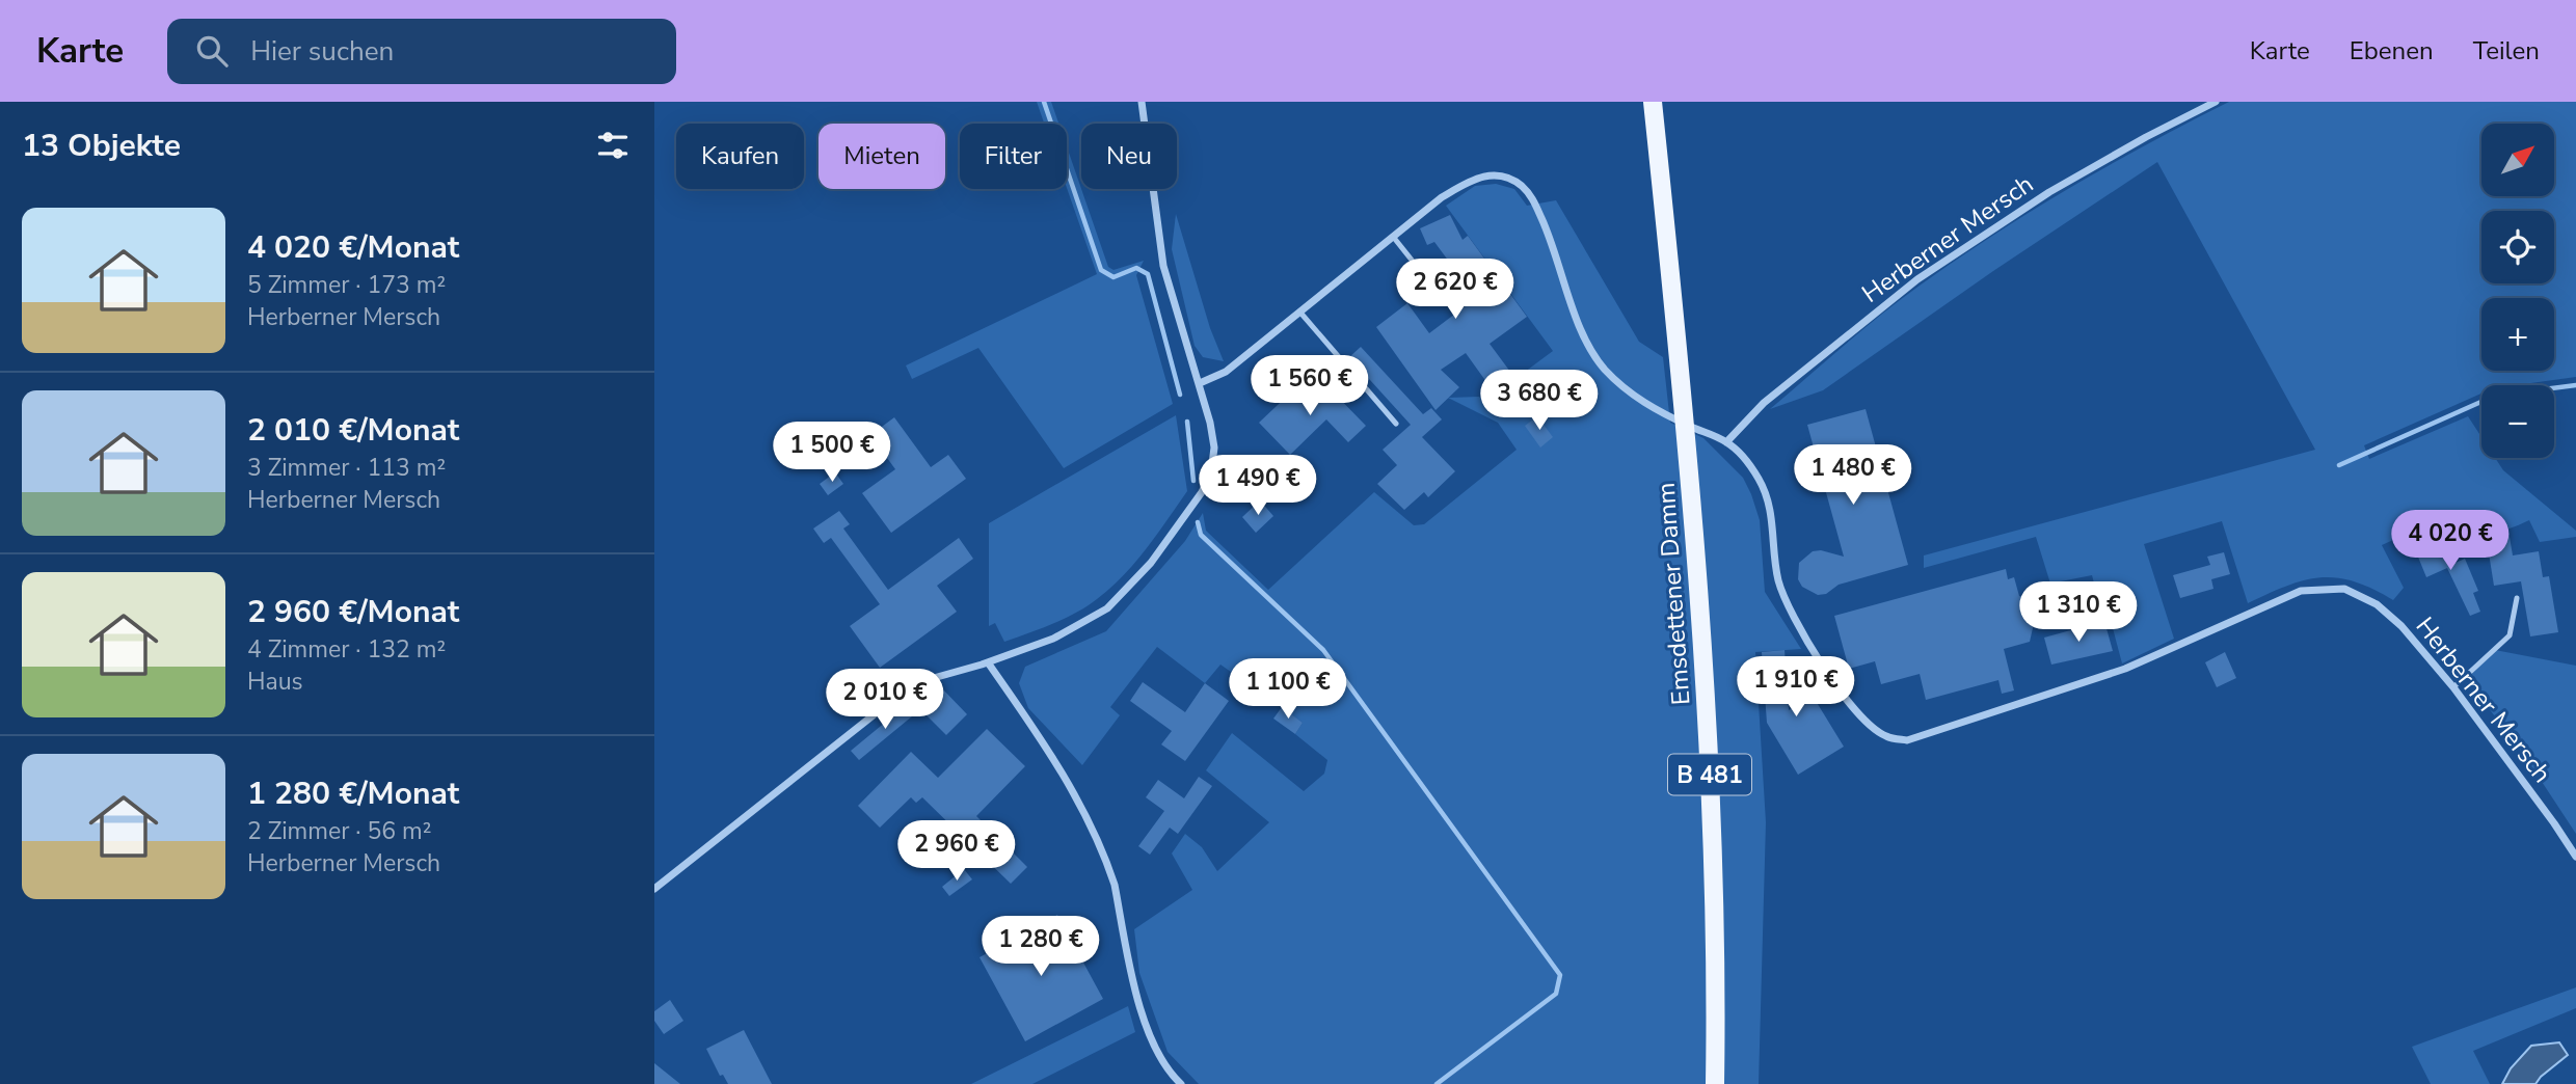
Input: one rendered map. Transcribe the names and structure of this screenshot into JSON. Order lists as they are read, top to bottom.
{
  "streets": {
    "main road": ["Emsdettener Damm", "B 481"],
    "street": ["Herberner Mersch"]
  },
  "north": "top right",
  "page": {
    "header": "Karte",
    "search": "Hier suchen",
    "nav": ["Karte", "Ebenen", "Teilen"],
    "heading": "13 Objekte",
    "map_buttons": ["+", "−"],
    "chip": [
      "Kaufen",
      "Mieten",
      "Filter",
      "Neu"
    ],
    "list": [
      {
        "name": "4 020 €/Monat",
        "note": "5 Zimmer · 173 m² · Herberner Mersch"
      },
      {
        "name": "2 010 €/Monat",
        "note": "3 Zimmer · 113 m² · Herberner Mersch"
      },
      {
        "name": "2 960 €/Monat",
        "note": "4 Zimmer · 132 m² · Haus"
      },
      {
        "name": "1 280 €/Monat",
        "note": "2 Zimmer · 56 m² · Herberner Mersch"
      }
    ],
    "price": [
      "2 620 €",
      "1 560 €",
      "3 680 €",
      "1 500 €",
      "1 480 €",
      "1 490 €",
      "4 020 €",
      "1 310 €",
      "1 910 €",
      "1 100 €",
      "2 010 €",
      "2 960 €",
      "1 280 €"
    ]
  }
}
